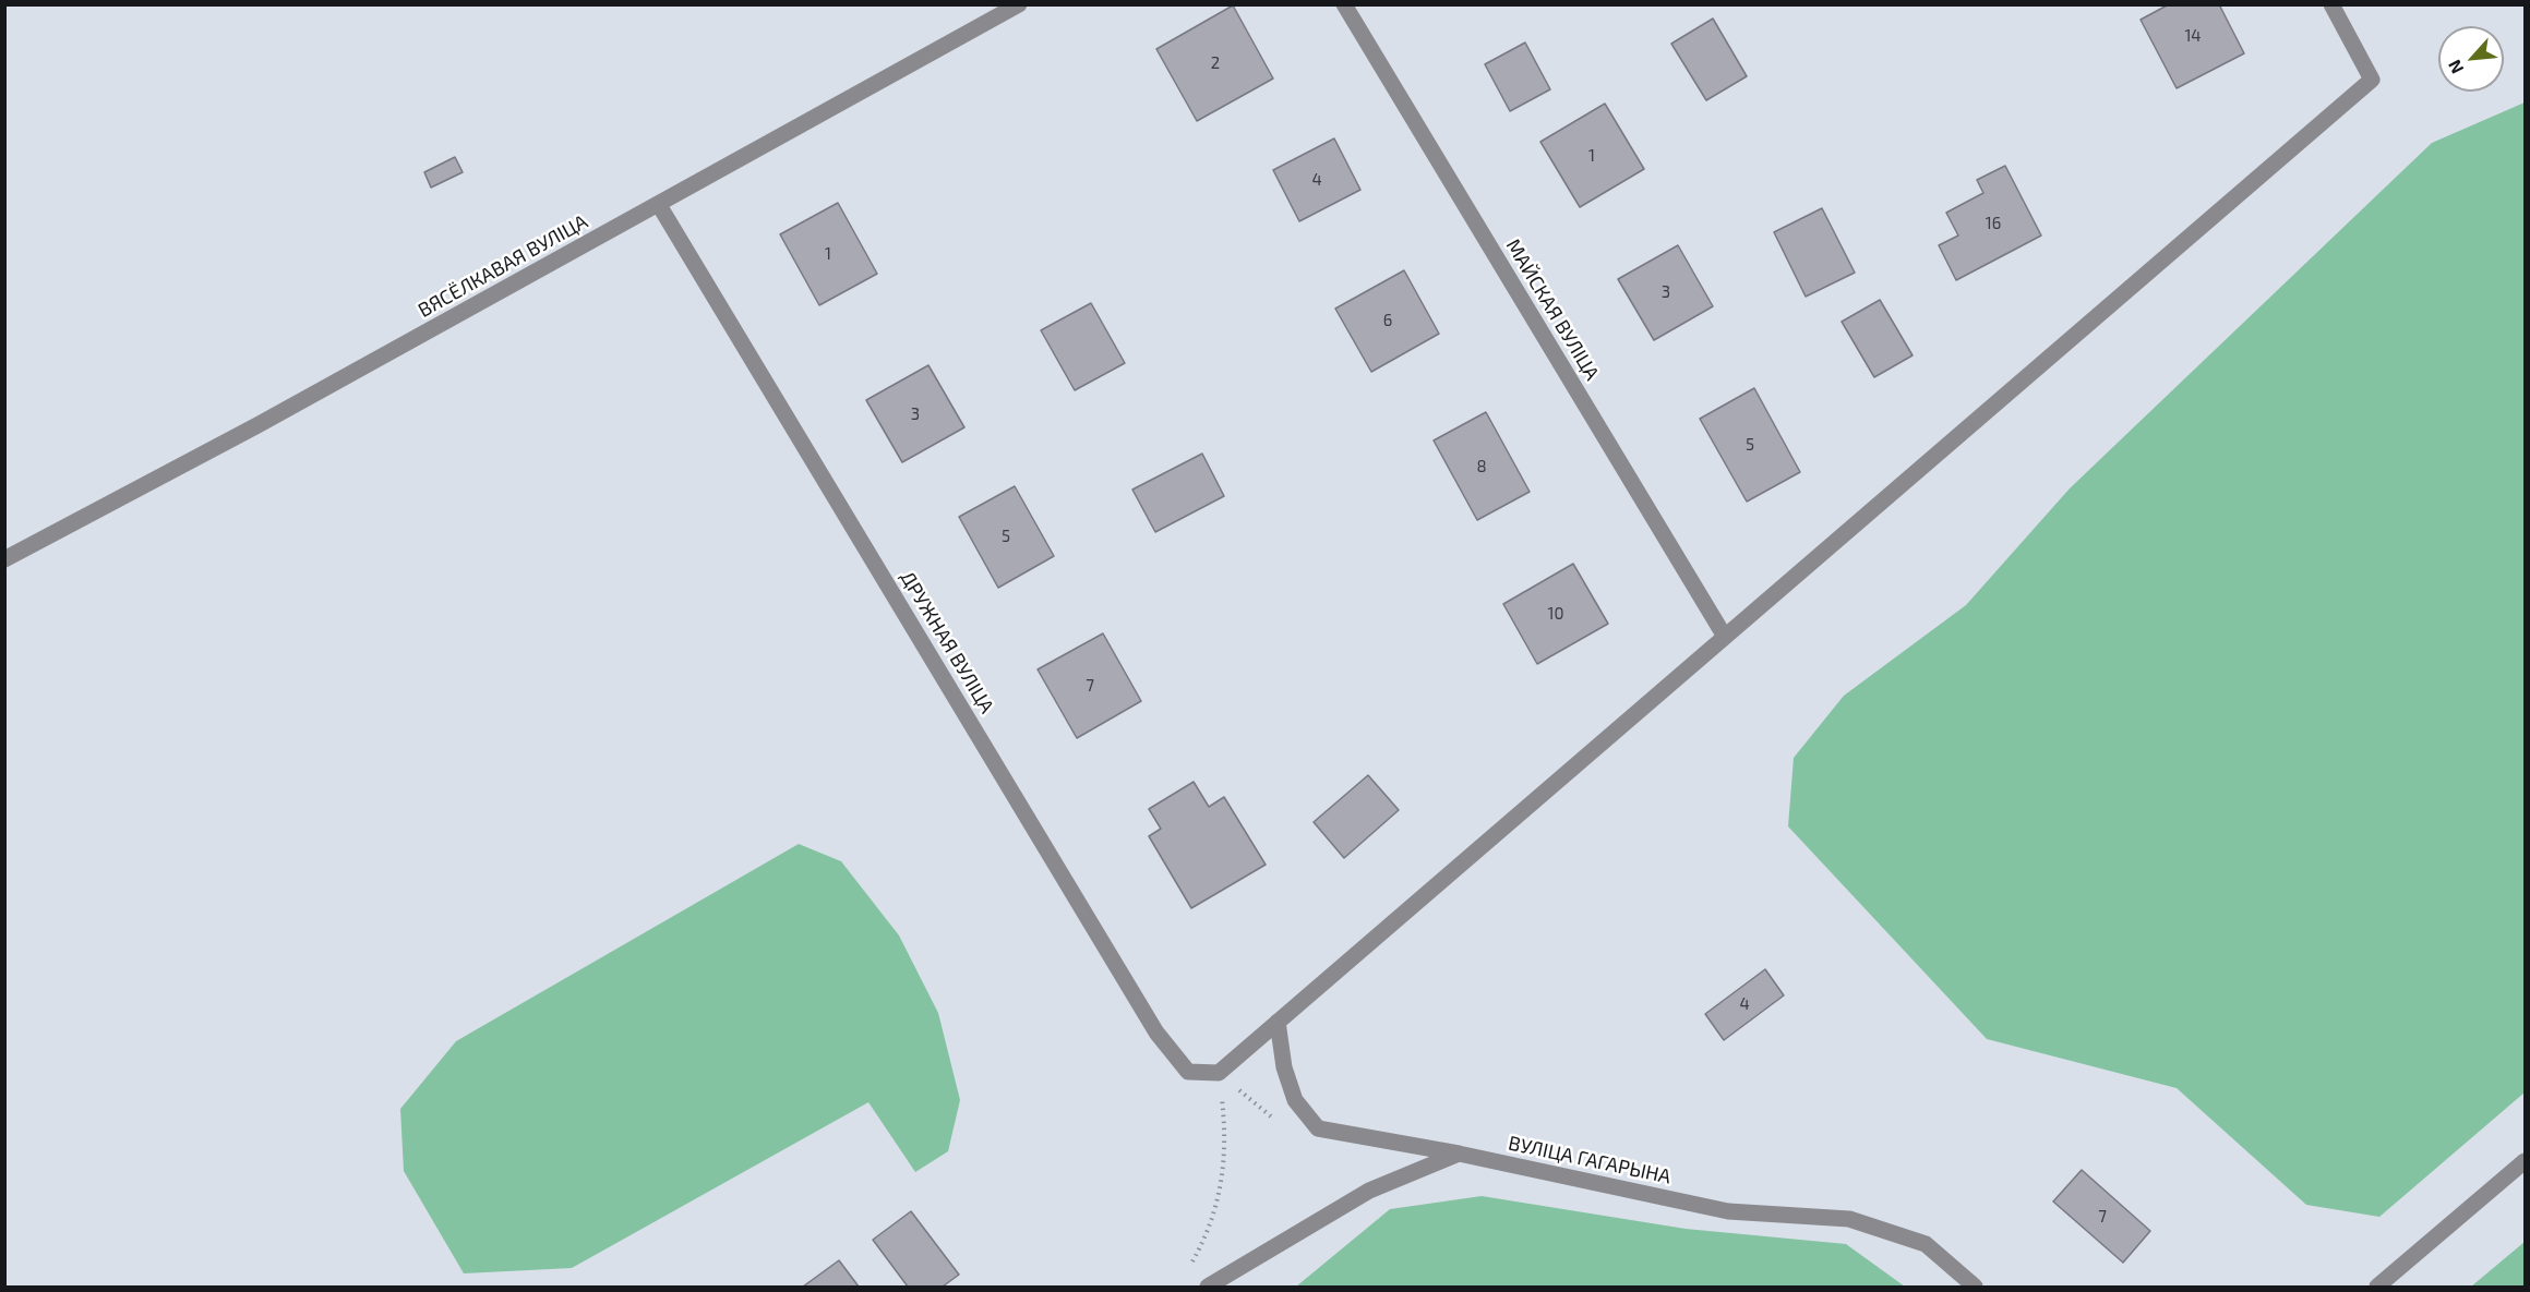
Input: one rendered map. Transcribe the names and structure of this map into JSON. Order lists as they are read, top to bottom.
{
  "streets": {
    "street": [
      "ВЯСЁЛКАВАЯ ВУЛІЦА",
      "МАЙСКАЯ ВУЛІЦА",
      "ДРУЖНАЯ ВУЛІЦА",
      "ВУЛІЦА ГАГАРЫНА"
    ]
  },
  "crossings": [
    ["ВЯСЁЛКАВАЯ ВУЛІЦА", "ДРУЖНАЯ ВУЛІЦА"]
  ],
  "house_numbers": [
    "14",
    "2",
    "1",
    "4",
    "16",
    "1",
    "3",
    "6",
    "3",
    "5",
    "8",
    "5",
    "10",
    "7",
    "4",
    "7"
  ],
  "north": "bottom left"
}
